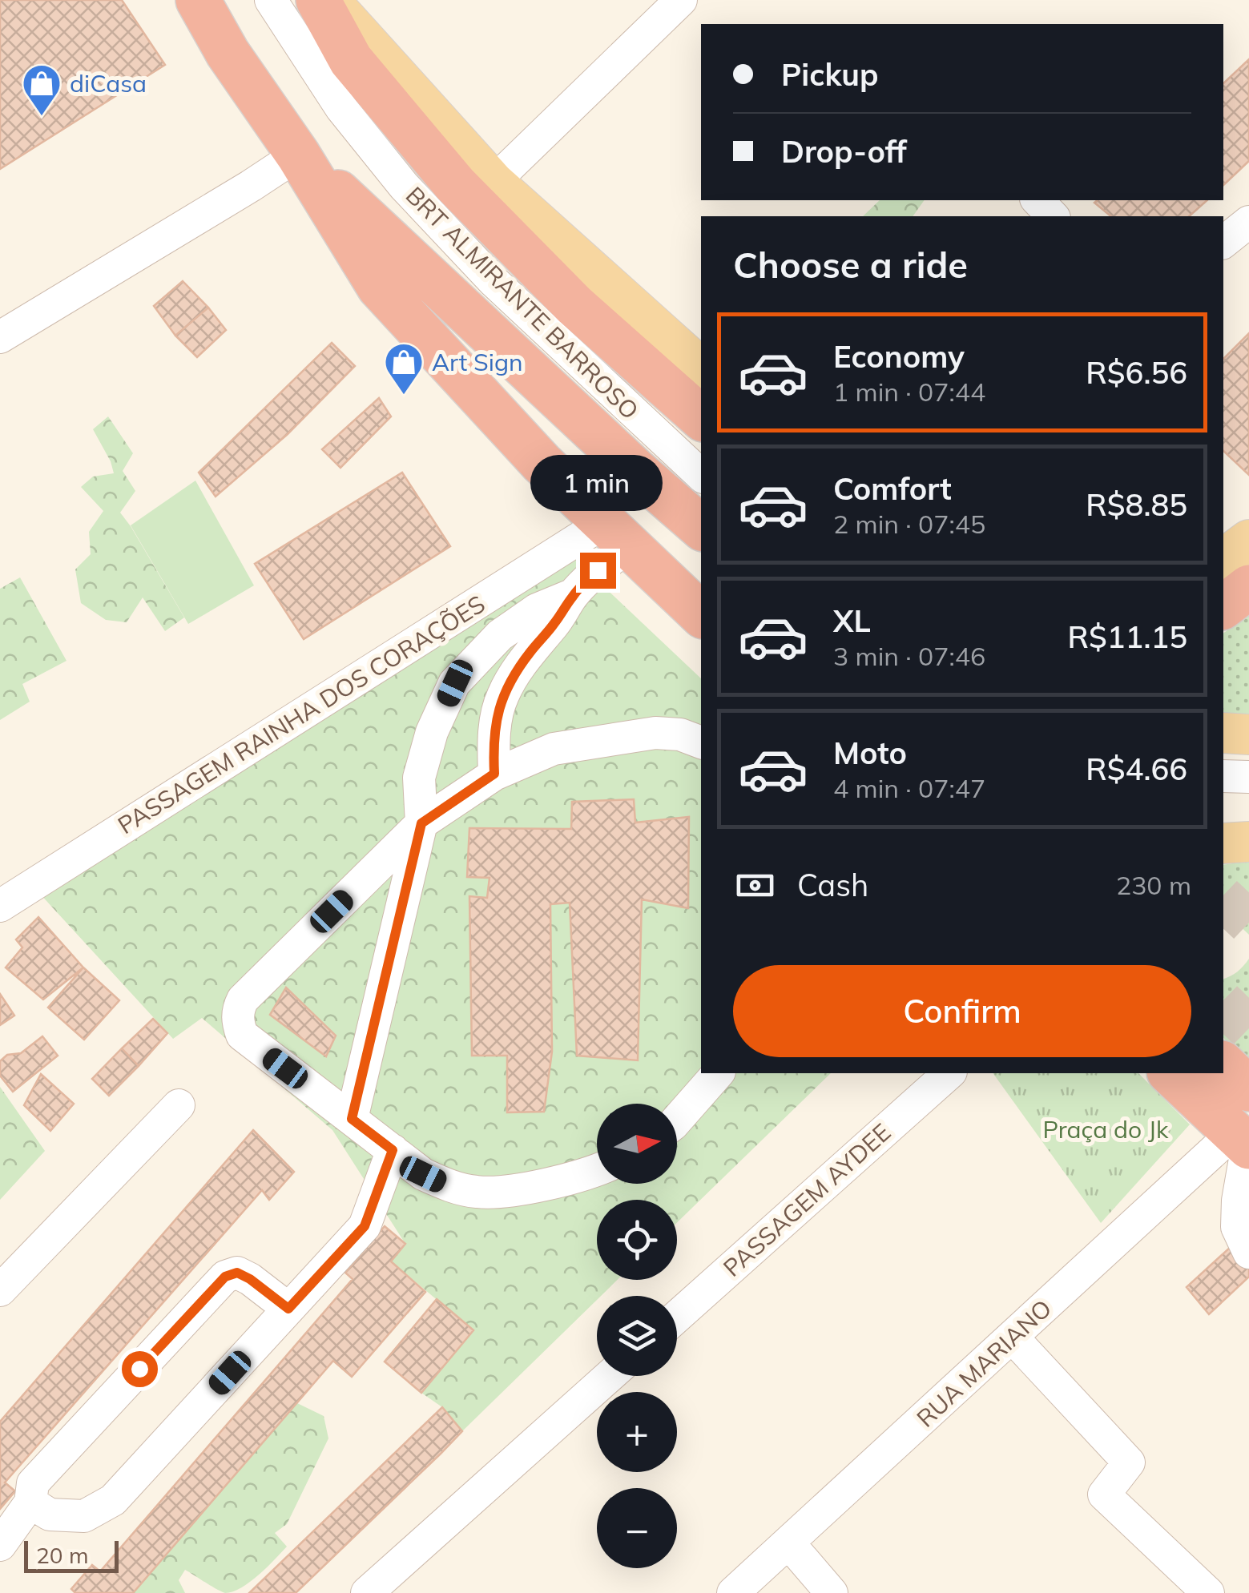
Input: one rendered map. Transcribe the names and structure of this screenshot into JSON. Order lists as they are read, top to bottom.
{
  "streets": {
    "street": [
      "BRT ALMIRANTE BARROSO",
      "PASSAGEM RAINHA DOS CORAÇÕES",
      "PASSAGEM AYDEE",
      "RUA MARIANO"
    ]
  },
  "parks": ["Praça do Jk"],
  "places": {
    "shop": ["diCasa", "Art Sign"]
  },
  "scale_bar": "20 m",
  "north": "right",
  "page": {
    "banner": ["Pickup", "Drop-off"],
    "heading": "Choose a ride",
    "list": [
      {
        "name": "Economy",
        "note": "1 min · 07:44",
        "value": "R$6.56"
      },
      {
        "name": "Comfort",
        "note": "2 min · 07:45",
        "value": "R$8.85"
      },
      {
        "name": "XL",
        "note": "3 min · 07:46",
        "value": "R$11.15"
      },
      {
        "name": "Moto",
        "note": "4 min · 07:47",
        "value": "R$4.66"
      }
    ],
    "bubble": "1 min",
    "pay": ["Cash", "230 m"],
    "buttons": "Confirm",
    "map_buttons": ["+", "−"],
    "scale": "20 m"
  }
}
